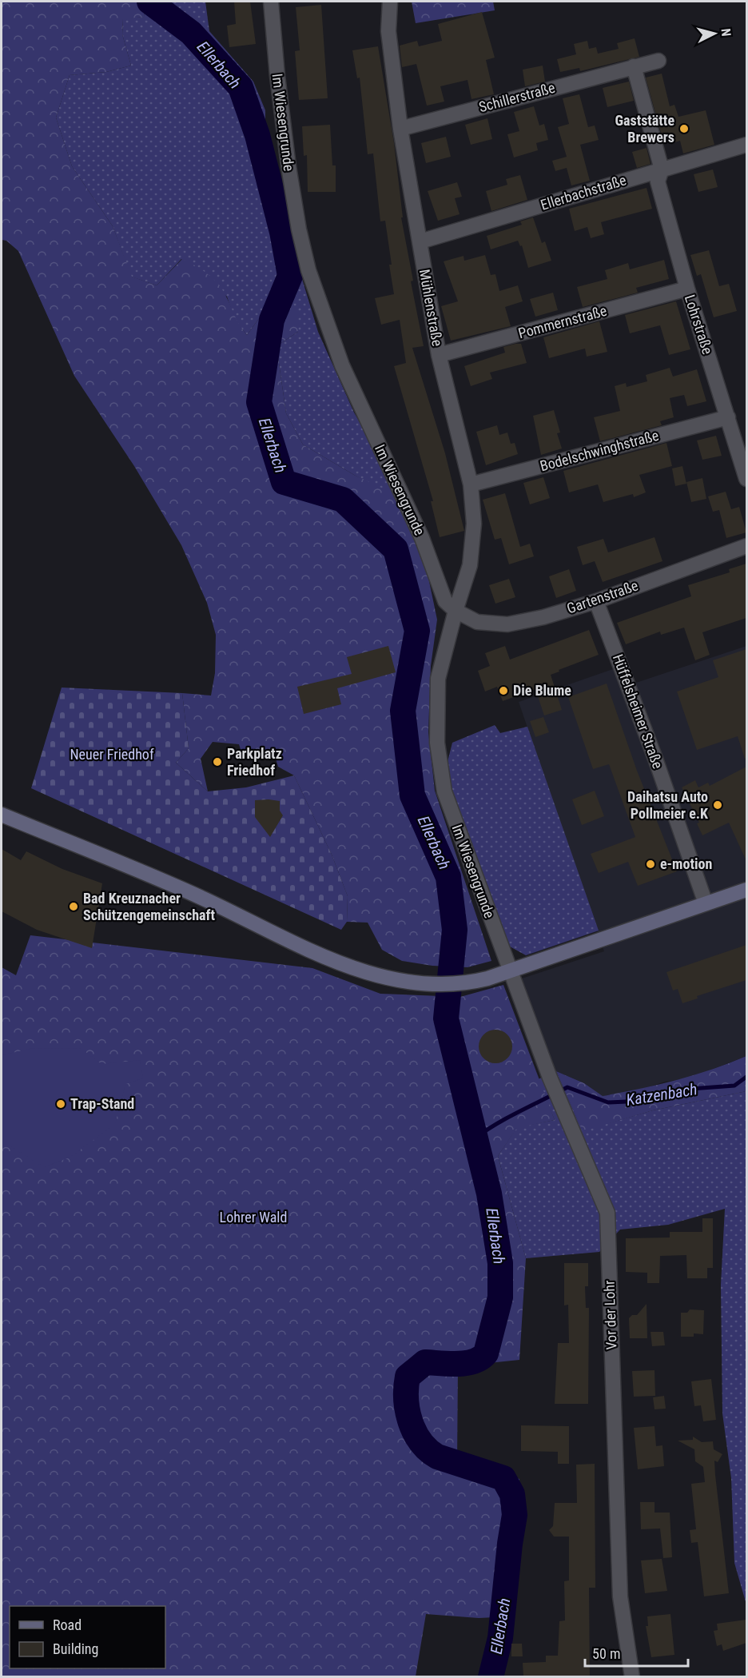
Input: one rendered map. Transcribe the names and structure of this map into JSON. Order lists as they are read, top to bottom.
{
  "streets": {
    "street": [
      "Schillerstraße",
      "Im Wiesengrunde",
      "Ellerbachstraße",
      "Mühlenstraße",
      "Pommernstraße",
      "Lohrstraße",
      "Bodelschwinghstraße",
      "Gartenstraße",
      "Hüffelsheimer Straße",
      "Vor der Lohr"
    ]
  },
  "crossings": [
    ["Schillerstraße", "Mühlenstraße"],
    ["Im Wiesengrunde", "Mühlenstraße"],
    ["Im Wiesengrunde", "Gartenstraße"],
    ["Im Wiesengrunde", "Vor der Lohr"],
    ["Ellerbachstraße", "Mühlenstraße"],
    ["Ellerbachstraße", "Lohrstraße"],
    ["Mühlenstraße", "Pommernstraße"],
    ["Mühlenstraße", "Bodelschwinghstraße"],
    ["Mühlenstraße", "Gartenstraße"],
    ["Pommernstraße", "Lohrstraße"],
    ["Lohrstraße", "Bodelschwinghstraße"],
    ["Gartenstraße", "Hüffelsheimer Straße"]
  ],
  "water": ["Ellerbach", "Katzenbach"],
  "parks": ["Neuer Friedhof", "Lohrer Wald"],
  "places": [
    "Gaststätte Brewers",
    "Die Blume",
    "Parkplatz Friedhof",
    "Daihatsu Auto Pollmeier e.K",
    "e-motion",
    "Bad Kreuznacher Schützengemeinschaft",
    "Trap-Stand"
  ],
  "legend": ["Road", "Building"],
  "scale_bar": "50 m",
  "north": "right"
}
